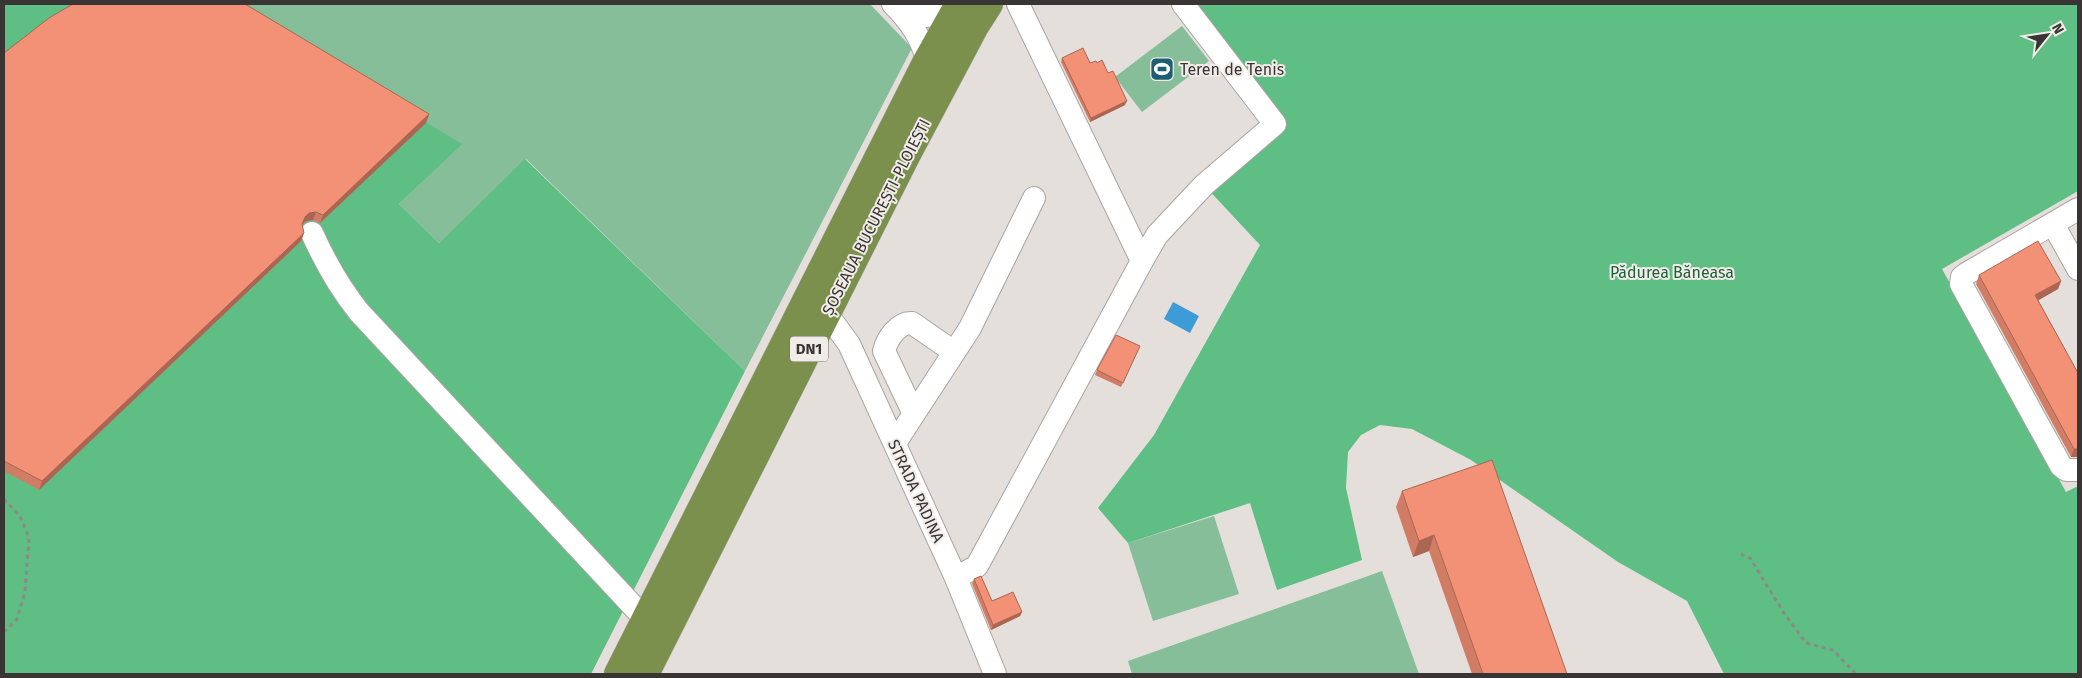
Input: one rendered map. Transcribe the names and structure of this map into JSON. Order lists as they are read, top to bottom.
{
  "streets": {
    "highway": ["ȘOSEAUA BUCUREȘTI-PLOIEȘTI", "DN1"],
    "street": ["STRADA PADINA"]
  },
  "crossings": [
    ["ȘOSEAUA BUCUREȘTI-PLOIEȘTI", "STRADA PADINA"]
  ],
  "parks": ["Pădurea Băneasa"],
  "places": {
    "sports": ["Teren de Tenis"]
  },
  "north": "top right"
}
